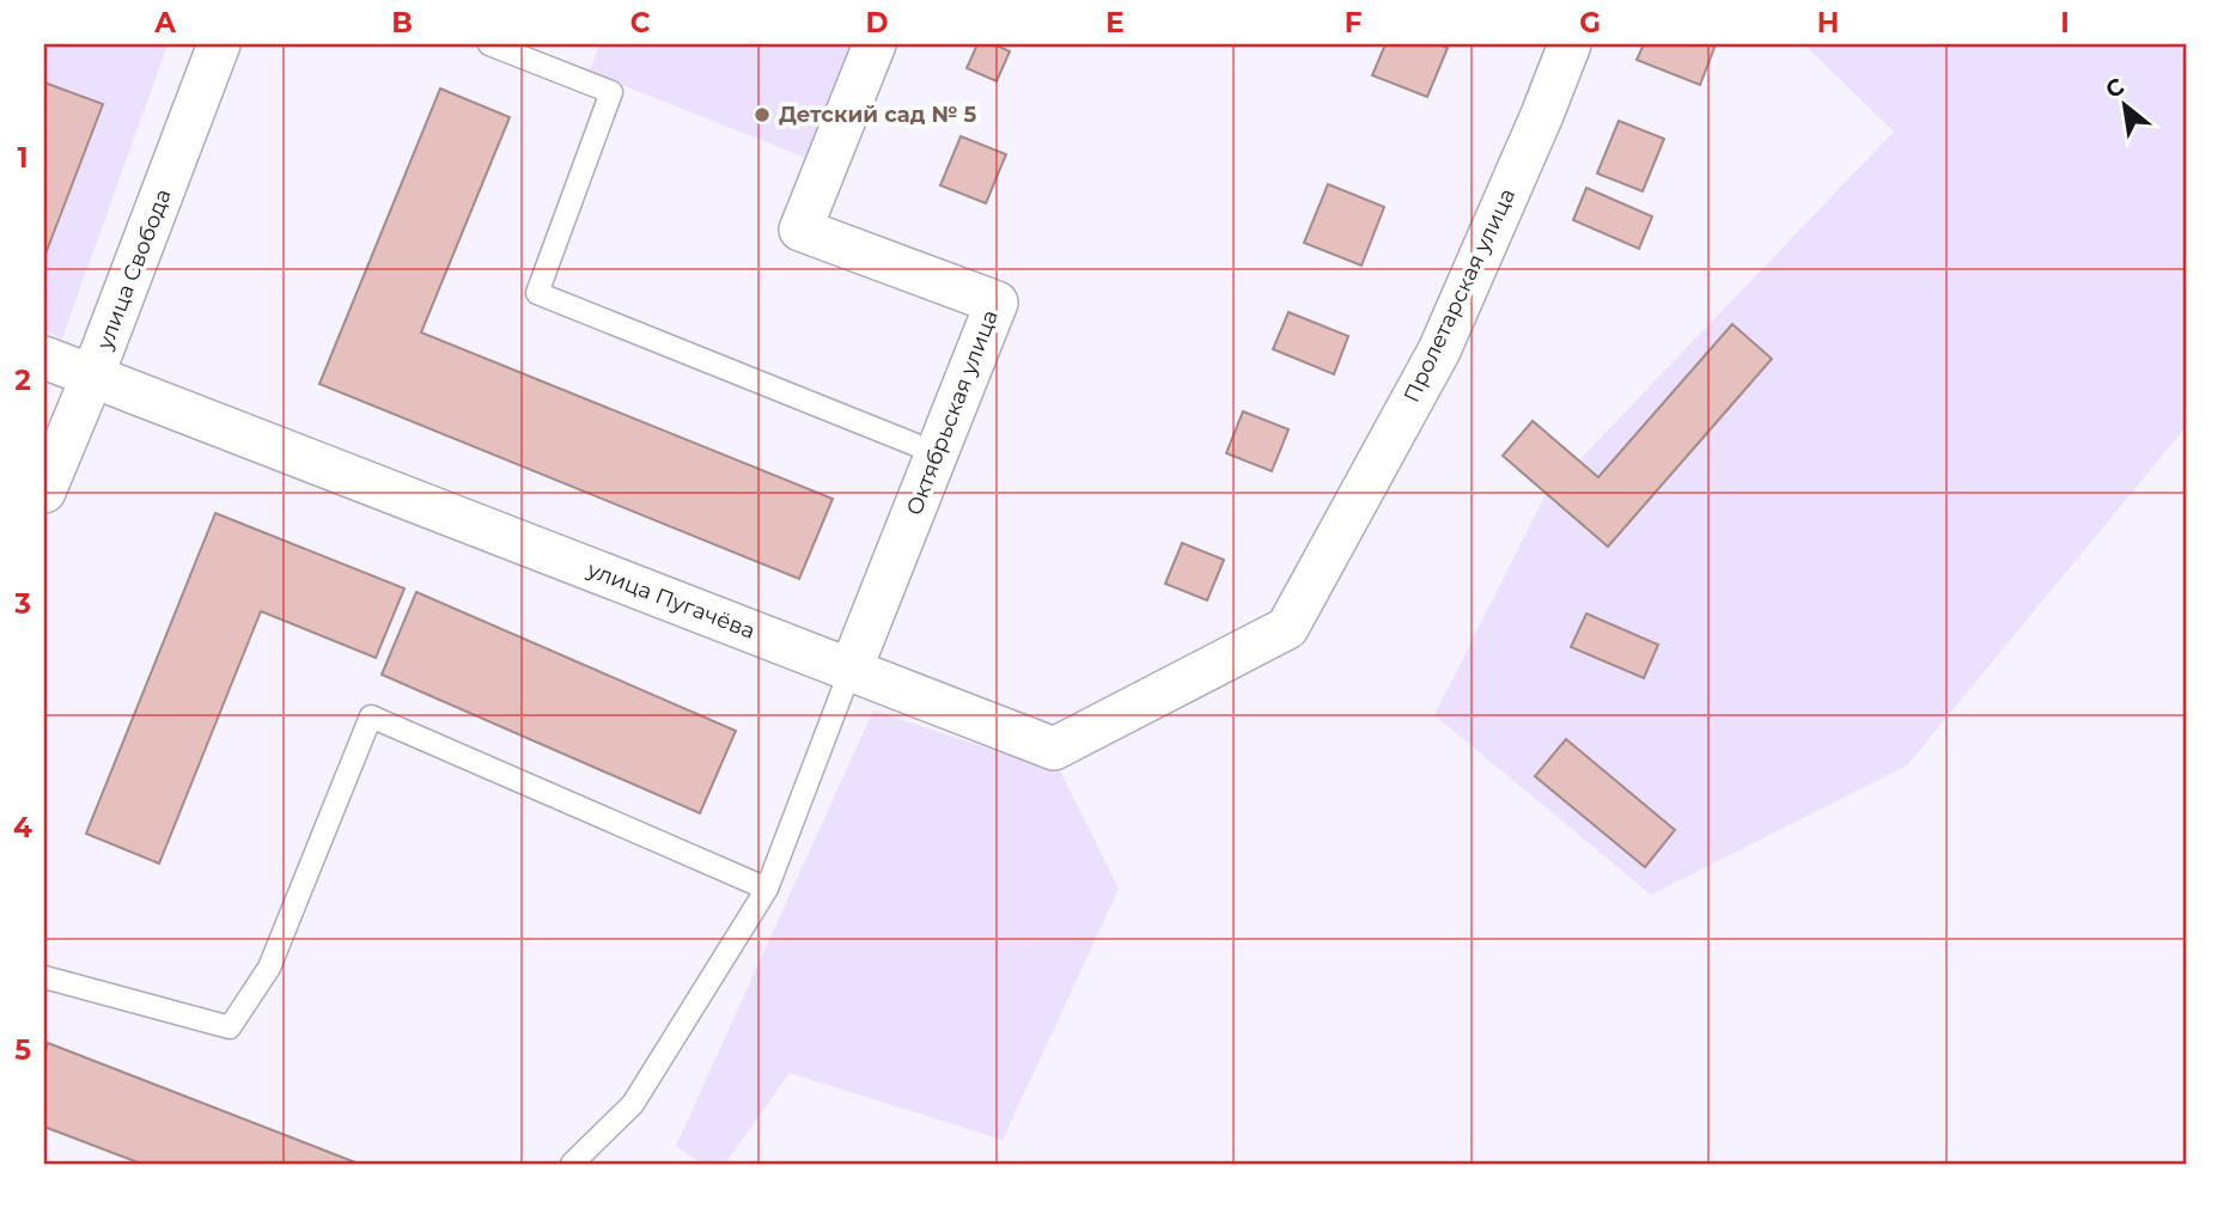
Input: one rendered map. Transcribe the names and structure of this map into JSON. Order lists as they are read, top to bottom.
{
  "streets": {
    "street": [
      "улица Свобода",
      "Пролетарская улица",
      "Октябрьская улица",
      "улица Пугачёва"
    ]
  },
  "crossings": [
    ["улица Свобода", "улица Пугачёва"],
    ["Пролетарская улица", "улица Пугачёва"],
    ["Октябрьская улица", "улица Пугачёва"]
  ],
  "places": ["Детский сад № 5"],
  "north": "top left",
  "grid": {
    "columns": [
      "A",
      "B",
      "C",
      "D",
      "E",
      "F",
      "G",
      "H",
      "I"
    ],
    "rows": [
      "1",
      "2",
      "3",
      "4",
      "5"
    ]
  }
}
